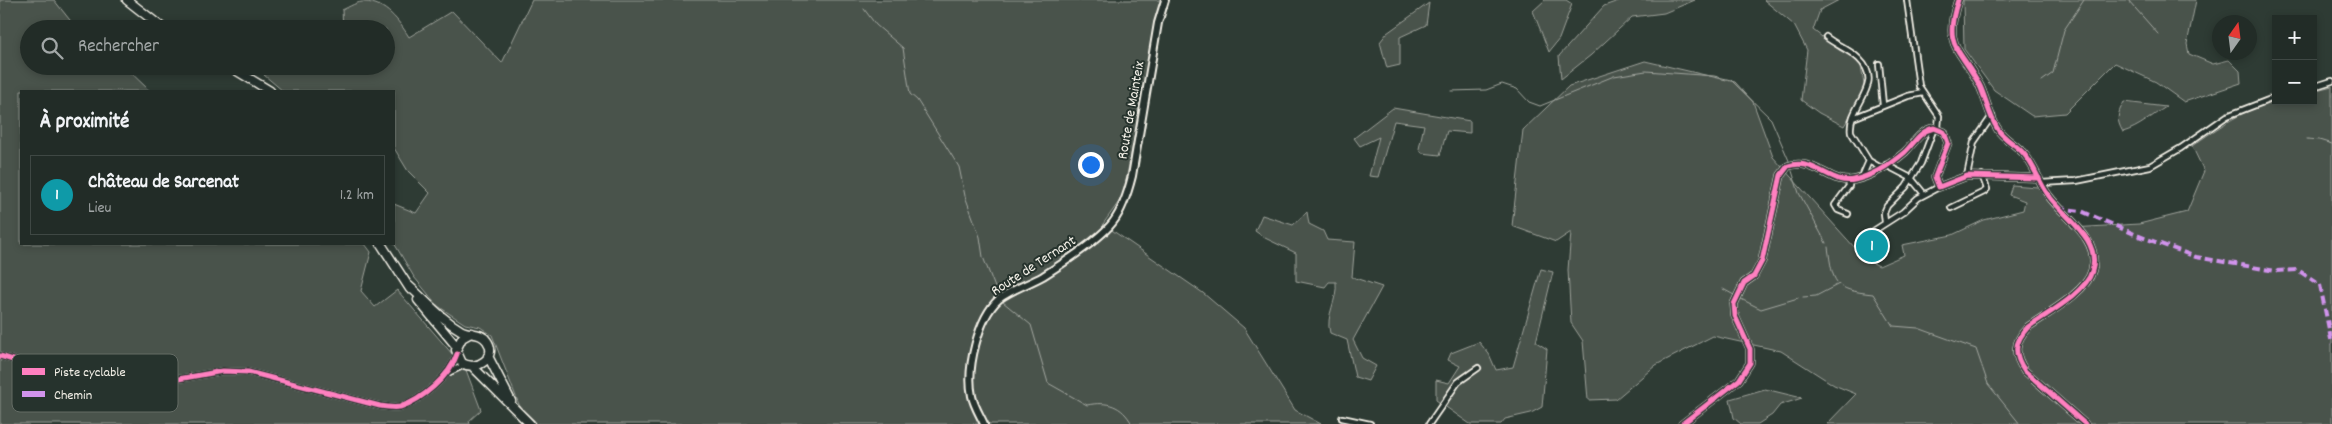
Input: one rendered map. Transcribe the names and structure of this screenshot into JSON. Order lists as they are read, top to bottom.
{
  "streets": {
    "main road": ["Route de Mainteix", "Route de Ternant"]
  },
  "crossings": [
    ["Route de Mainteix", "Route de Ternant"]
  ],
  "legend": ["Piste cyclable", "Chemin"],
  "north": "top",
  "page": {
    "map_buttons": ["+", "−"],
    "search": "Rechercher",
    "heading": "À proximité",
    "list": [
      {
        "mark": "1",
        "name": "Château de Sarcenat",
        "note": "Lieu",
        "value": "1.2 km"
      }
    ],
    "pins": "1"
  }
}
